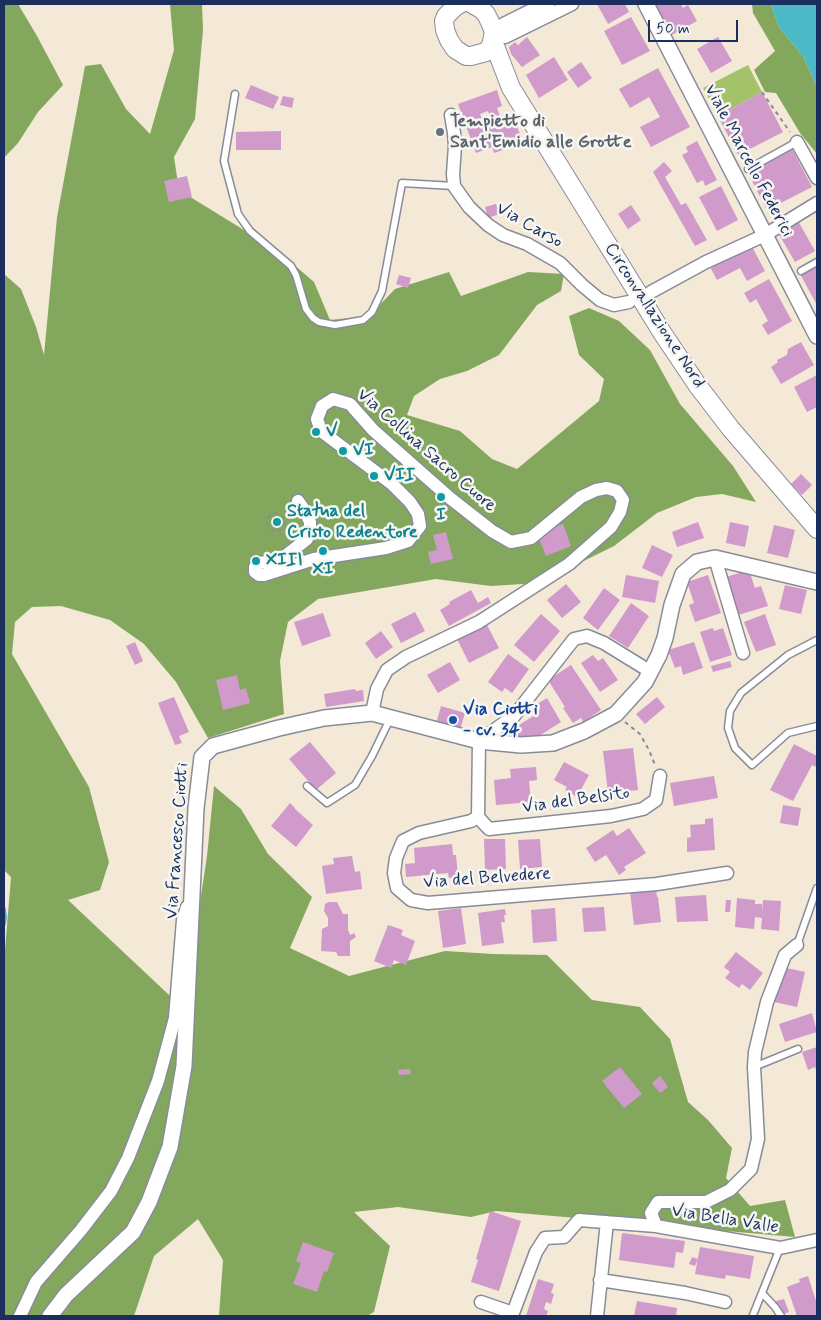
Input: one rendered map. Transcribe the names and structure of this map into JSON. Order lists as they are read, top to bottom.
{
  "streets": {
    "main road": ["Circonvallazione Nord"],
    "street": [
      "Viale Marcello Federici",
      "Via Carso",
      "Via Collina Sacro Cuore",
      "Via del Belsito",
      "Via Francesco Ciotti",
      "Via del Belvedere",
      "Via Bella Valle"
    ]
  },
  "crossings": [
    ["Via Collina Sacro Cuore", "Via Francesco Ciotti"],
    ["Via del Belsito", "Via del Belvedere"]
  ],
  "places": [
    "Tempietto di Sant'Emidio alle Grotte",
    "V",
    "VI",
    "VII",
    "I",
    "Statua del Cristo Redentore",
    "XI",
    "XIII",
    "Via Ciotti - cv. 34"
  ],
  "scale_bar": "50 m"
}
